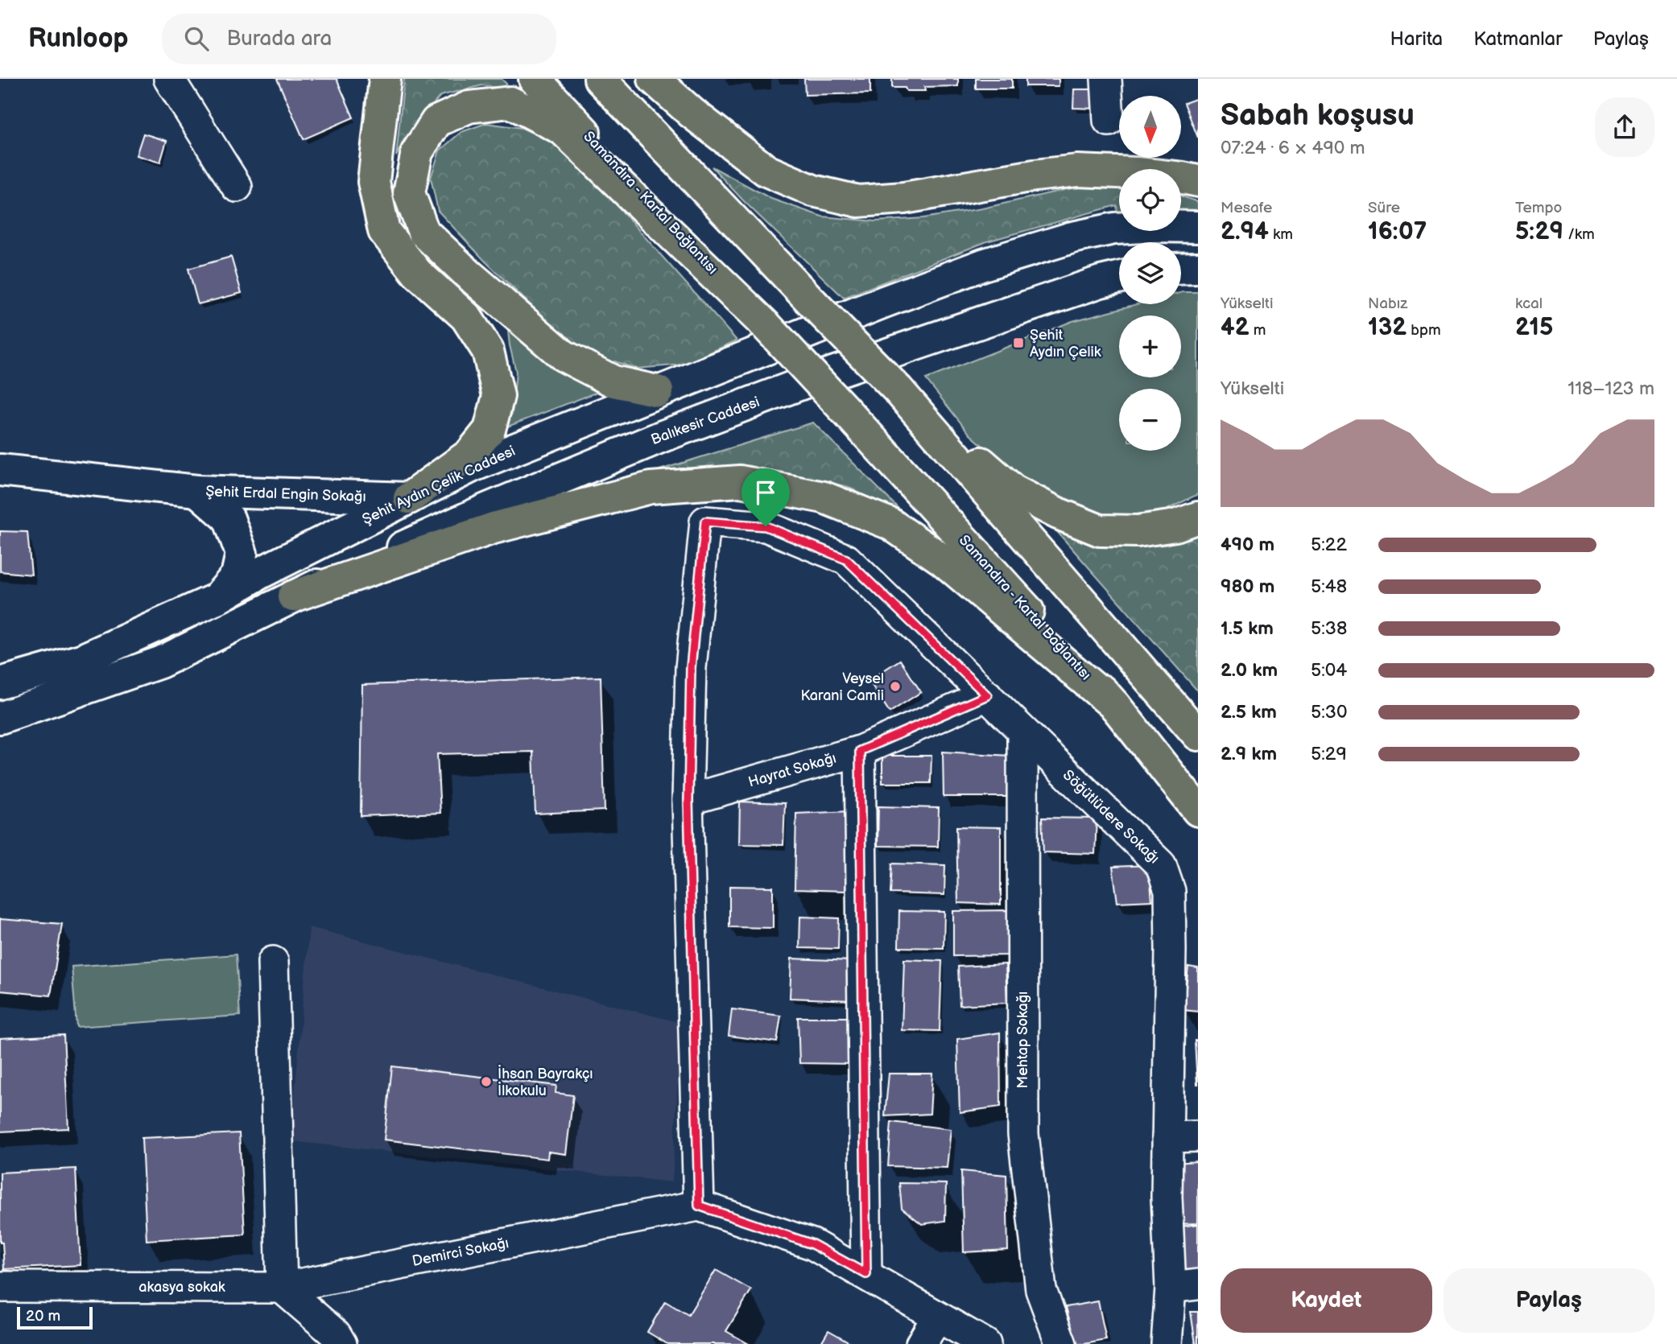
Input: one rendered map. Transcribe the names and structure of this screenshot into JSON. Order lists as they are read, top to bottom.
{
  "streets": {
    "highway": ["Samandıra - Kartal Bağlantısı"],
    "main road": ["Balıkesir Caddesi", "Şehit Aydın Çelik Caddesi", "Şehit Erdal Engin Sokağı"],
    "street": [
      "Hayrat Sokağı",
      "Söğütlüdere Sokağı",
      "Mehtap Sokağı",
      "Demirci Sokağı",
      "akasya sokak"
    ]
  },
  "crossings": [
    ["Şehit Aydın Çelik Caddesi", "Şehit Erdal Engin Sokağı"],
    ["Hayrat Sokağı", "Söğütlüdere Sokağı"],
    ["Söğütlüdere Sokağı", "Mehtap Sokağı"],
    ["Demirci Sokağı", "akasya sokak"]
  ],
  "places": {
    "transit": ["Şehit Aydın Çelik"],
    "other": ["Veysel Karani Camii", "İhsan Bayrakçı İlkokulu"]
  },
  "scale_bar": "20 m",
  "north": "bottom",
  "page": {
    "header": "Runloop",
    "search": "Burada ara",
    "nav": ["Harita", "Katmanlar", "Paylaş"],
    "heading": ["Sabah koşusu", "07:24 · 6 × 490 m"],
    "map_buttons": ["+", "−"],
    "stats": [
      ["Mesafe", "2.94 km"],
      ["Süre", "16:07"],
      ["Tempo", "5:29 /km"],
      ["Yükselti", "42 m"],
      ["Nabız", "132 bpm"],
      ["kcal", "215"]
    ],
    "chart": ["Yükselti", "118–123 m"],
    "list": [
      {
        "name": "490 m",
        "note": "5:22"
      },
      {
        "name": "980 m",
        "note": "5:48"
      },
      {
        "name": "1.5 km",
        "note": "5:38"
      },
      {
        "name": "2.0 km",
        "note": "5:04"
      },
      {
        "name": "2.5 km",
        "note": "5:30"
      },
      {
        "name": "2.9 km",
        "note": "5:29"
      }
    ],
    "buttons": ["Kaydet", "Paylaş"],
    "scale": "20 m"
  }
}
